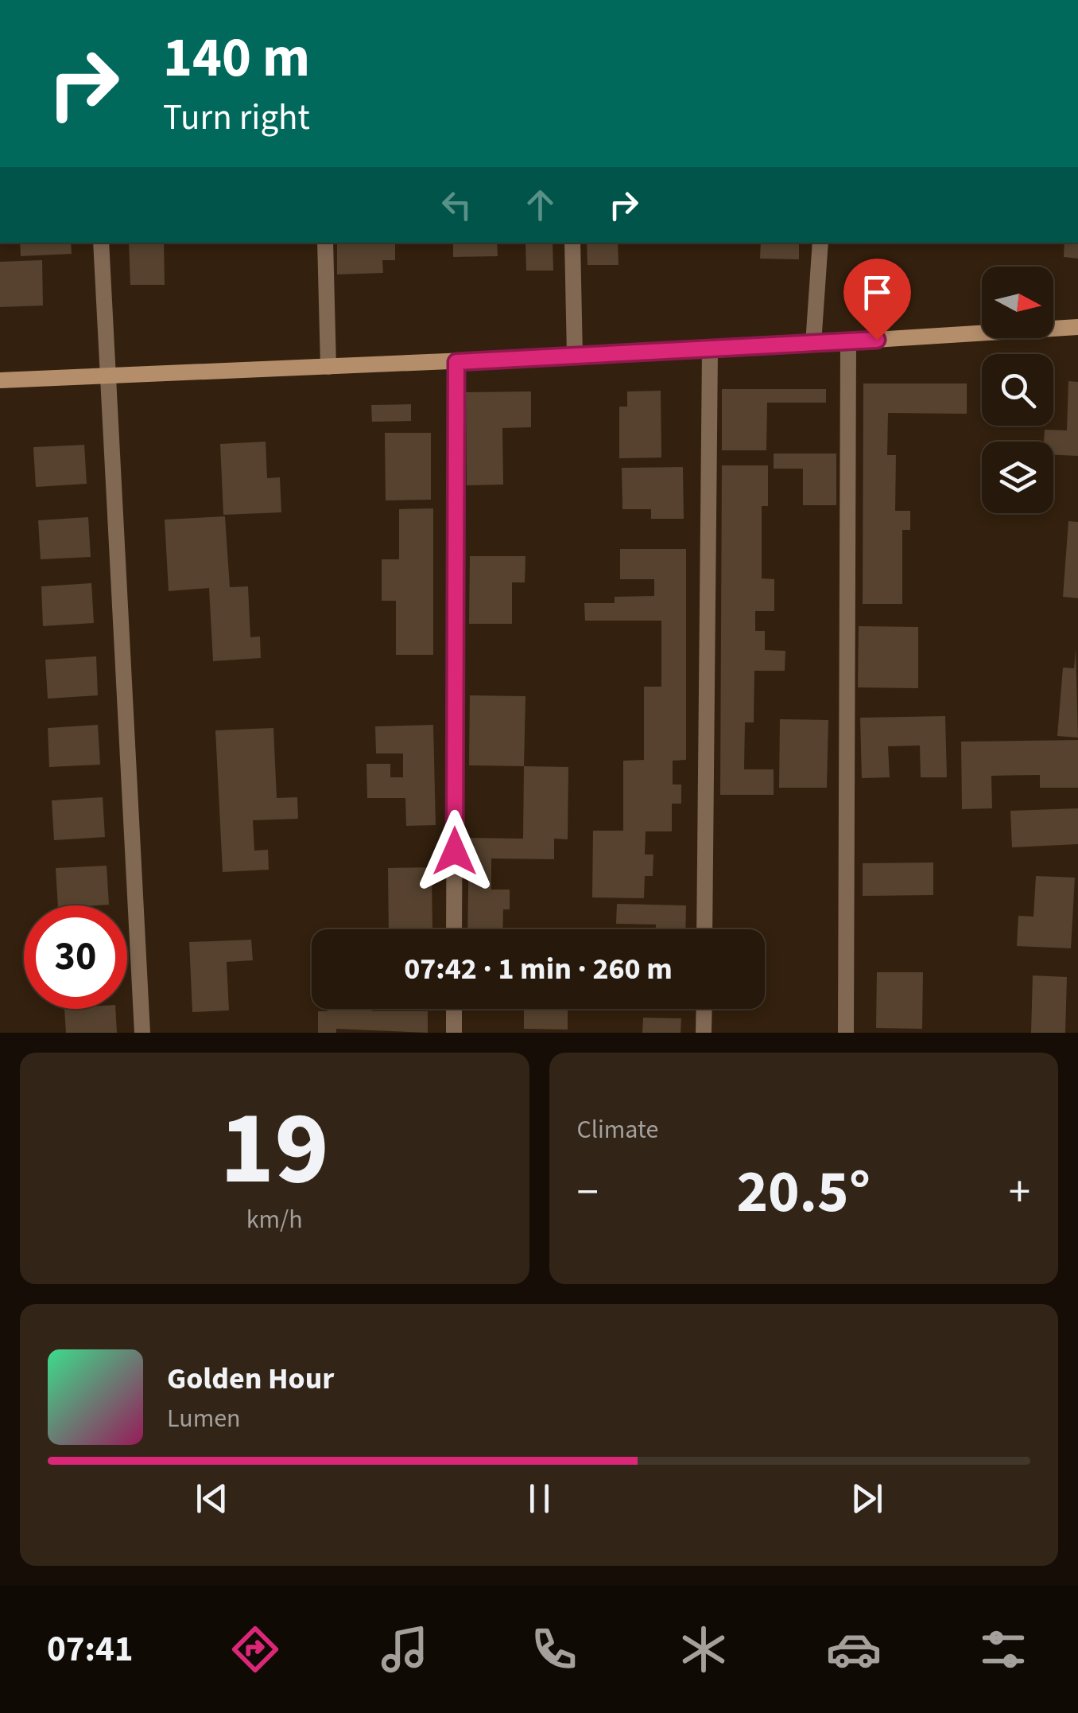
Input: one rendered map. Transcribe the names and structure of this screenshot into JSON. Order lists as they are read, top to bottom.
{
  "north": "right",
  "page": {
    "turn": ["140 m", "Turn right"],
    "limit": "30",
    "trip": "07:42 · 1 min · 260 m",
    "tile": [
      ["19", "km/h"],
      "Climate"
    ],
    "heat": ["−", "20.5°", "+"],
    "song": ["Golden Hour", "Lumen"],
    "tabs": "07:41"
  }
}
